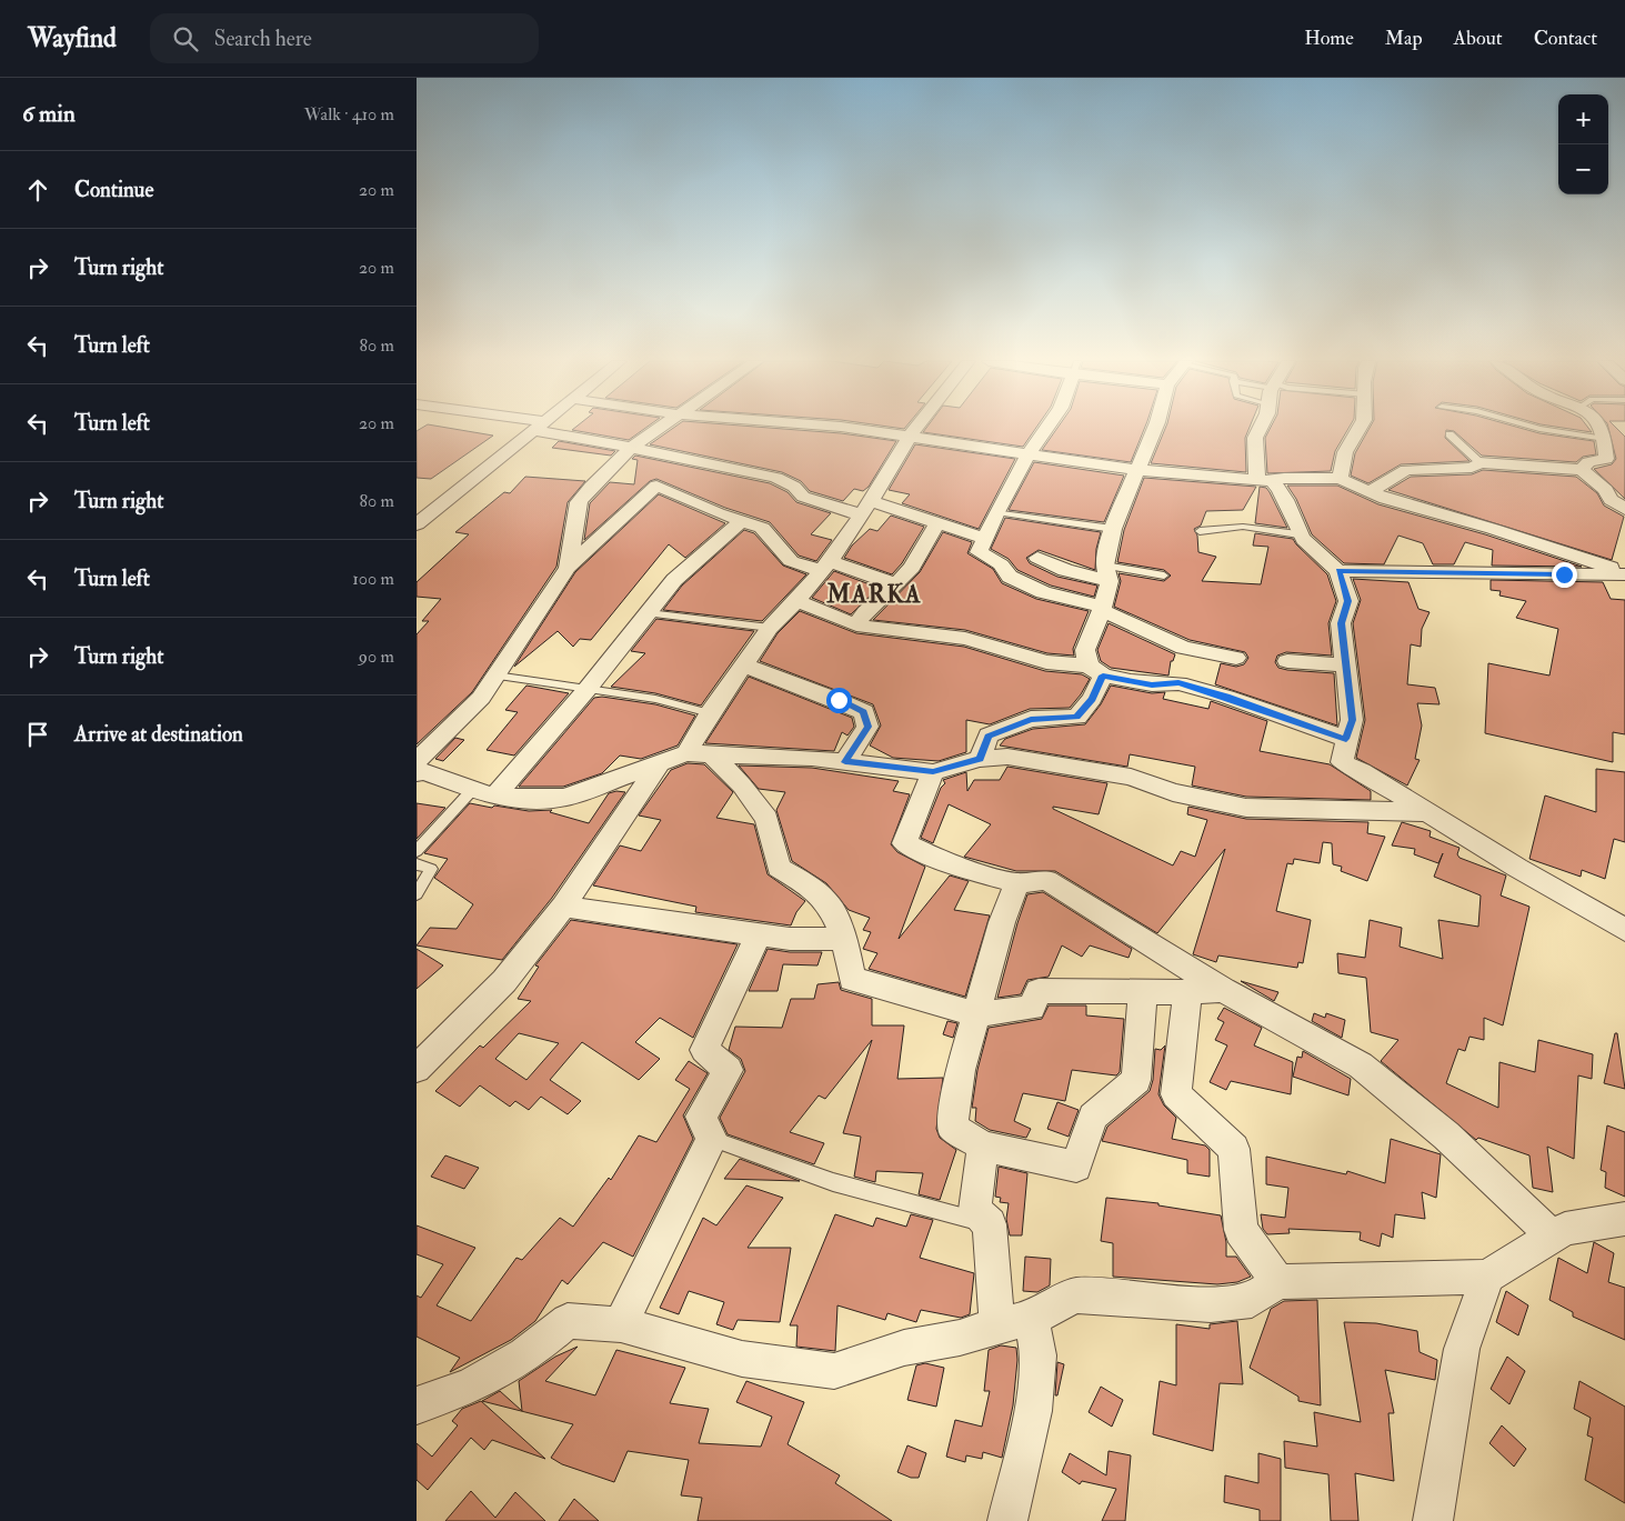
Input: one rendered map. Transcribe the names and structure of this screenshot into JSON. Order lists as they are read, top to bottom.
{
  "districts": ["MARKA"],
  "page": {
    "header": "Wayfind",
    "search": "Search here",
    "nav": [
      "Home",
      "Map",
      "About",
      "Contact"
    ],
    "heading": ["6 min", "Walk · 410 m"],
    "map_buttons": ["+", "−"],
    "list": [
      ["Continue", "20 m"],
      ["Turn right", "20 m"],
      ["Turn left", "80 m"],
      ["Turn left", "20 m"],
      ["Turn right", "80 m"],
      ["Turn left", "100 m"],
      ["Turn right", "90 m"],
      "Arrive at destination"
    ]
  }
}
